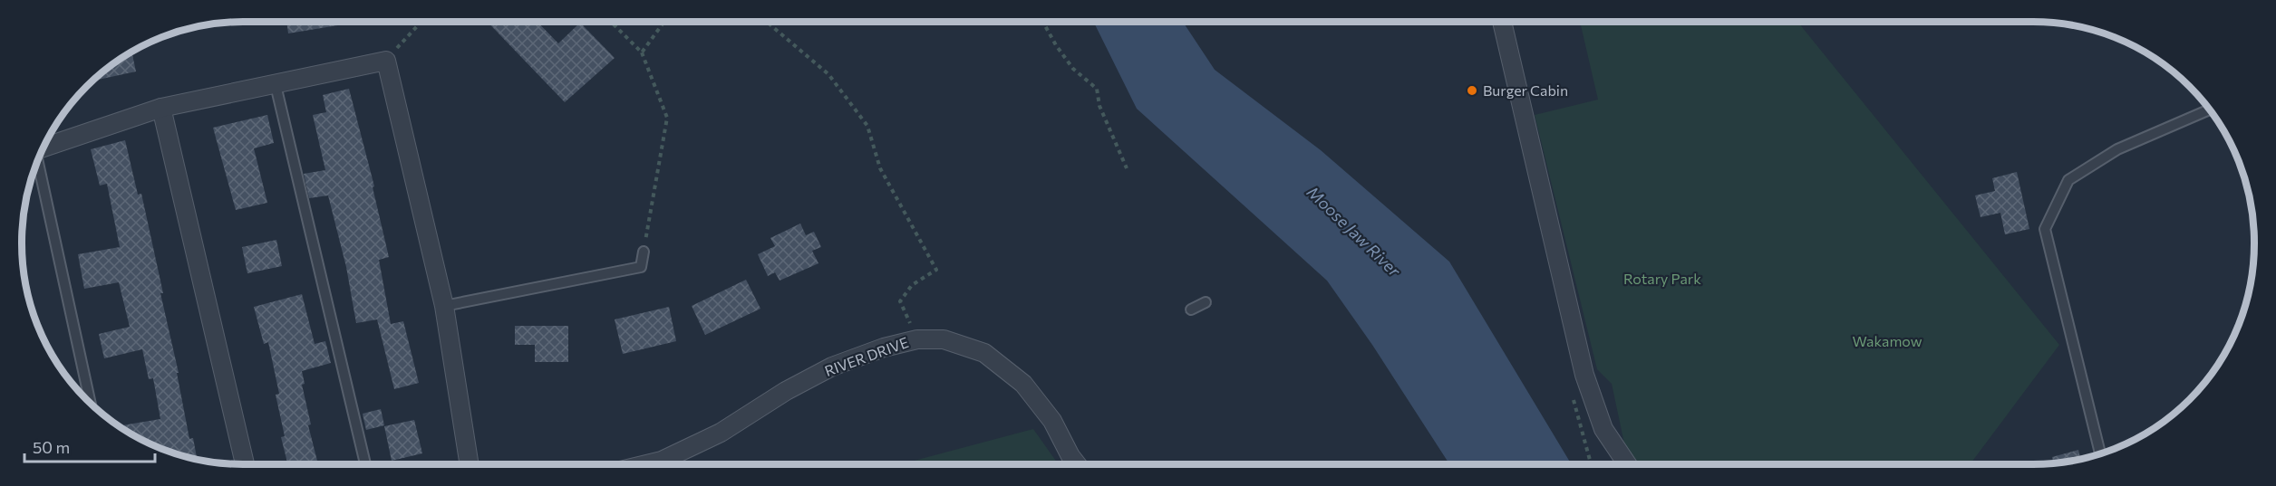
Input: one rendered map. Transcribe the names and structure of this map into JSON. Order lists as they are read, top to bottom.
{
  "streets": {
    "street": ["RIVER DRIVE"]
  },
  "water": ["Moose Jaw River"],
  "parks": ["Rotary Park", "Wakamow"],
  "places": ["Burger Cabin"],
  "scale_bar": "50 m"
}
